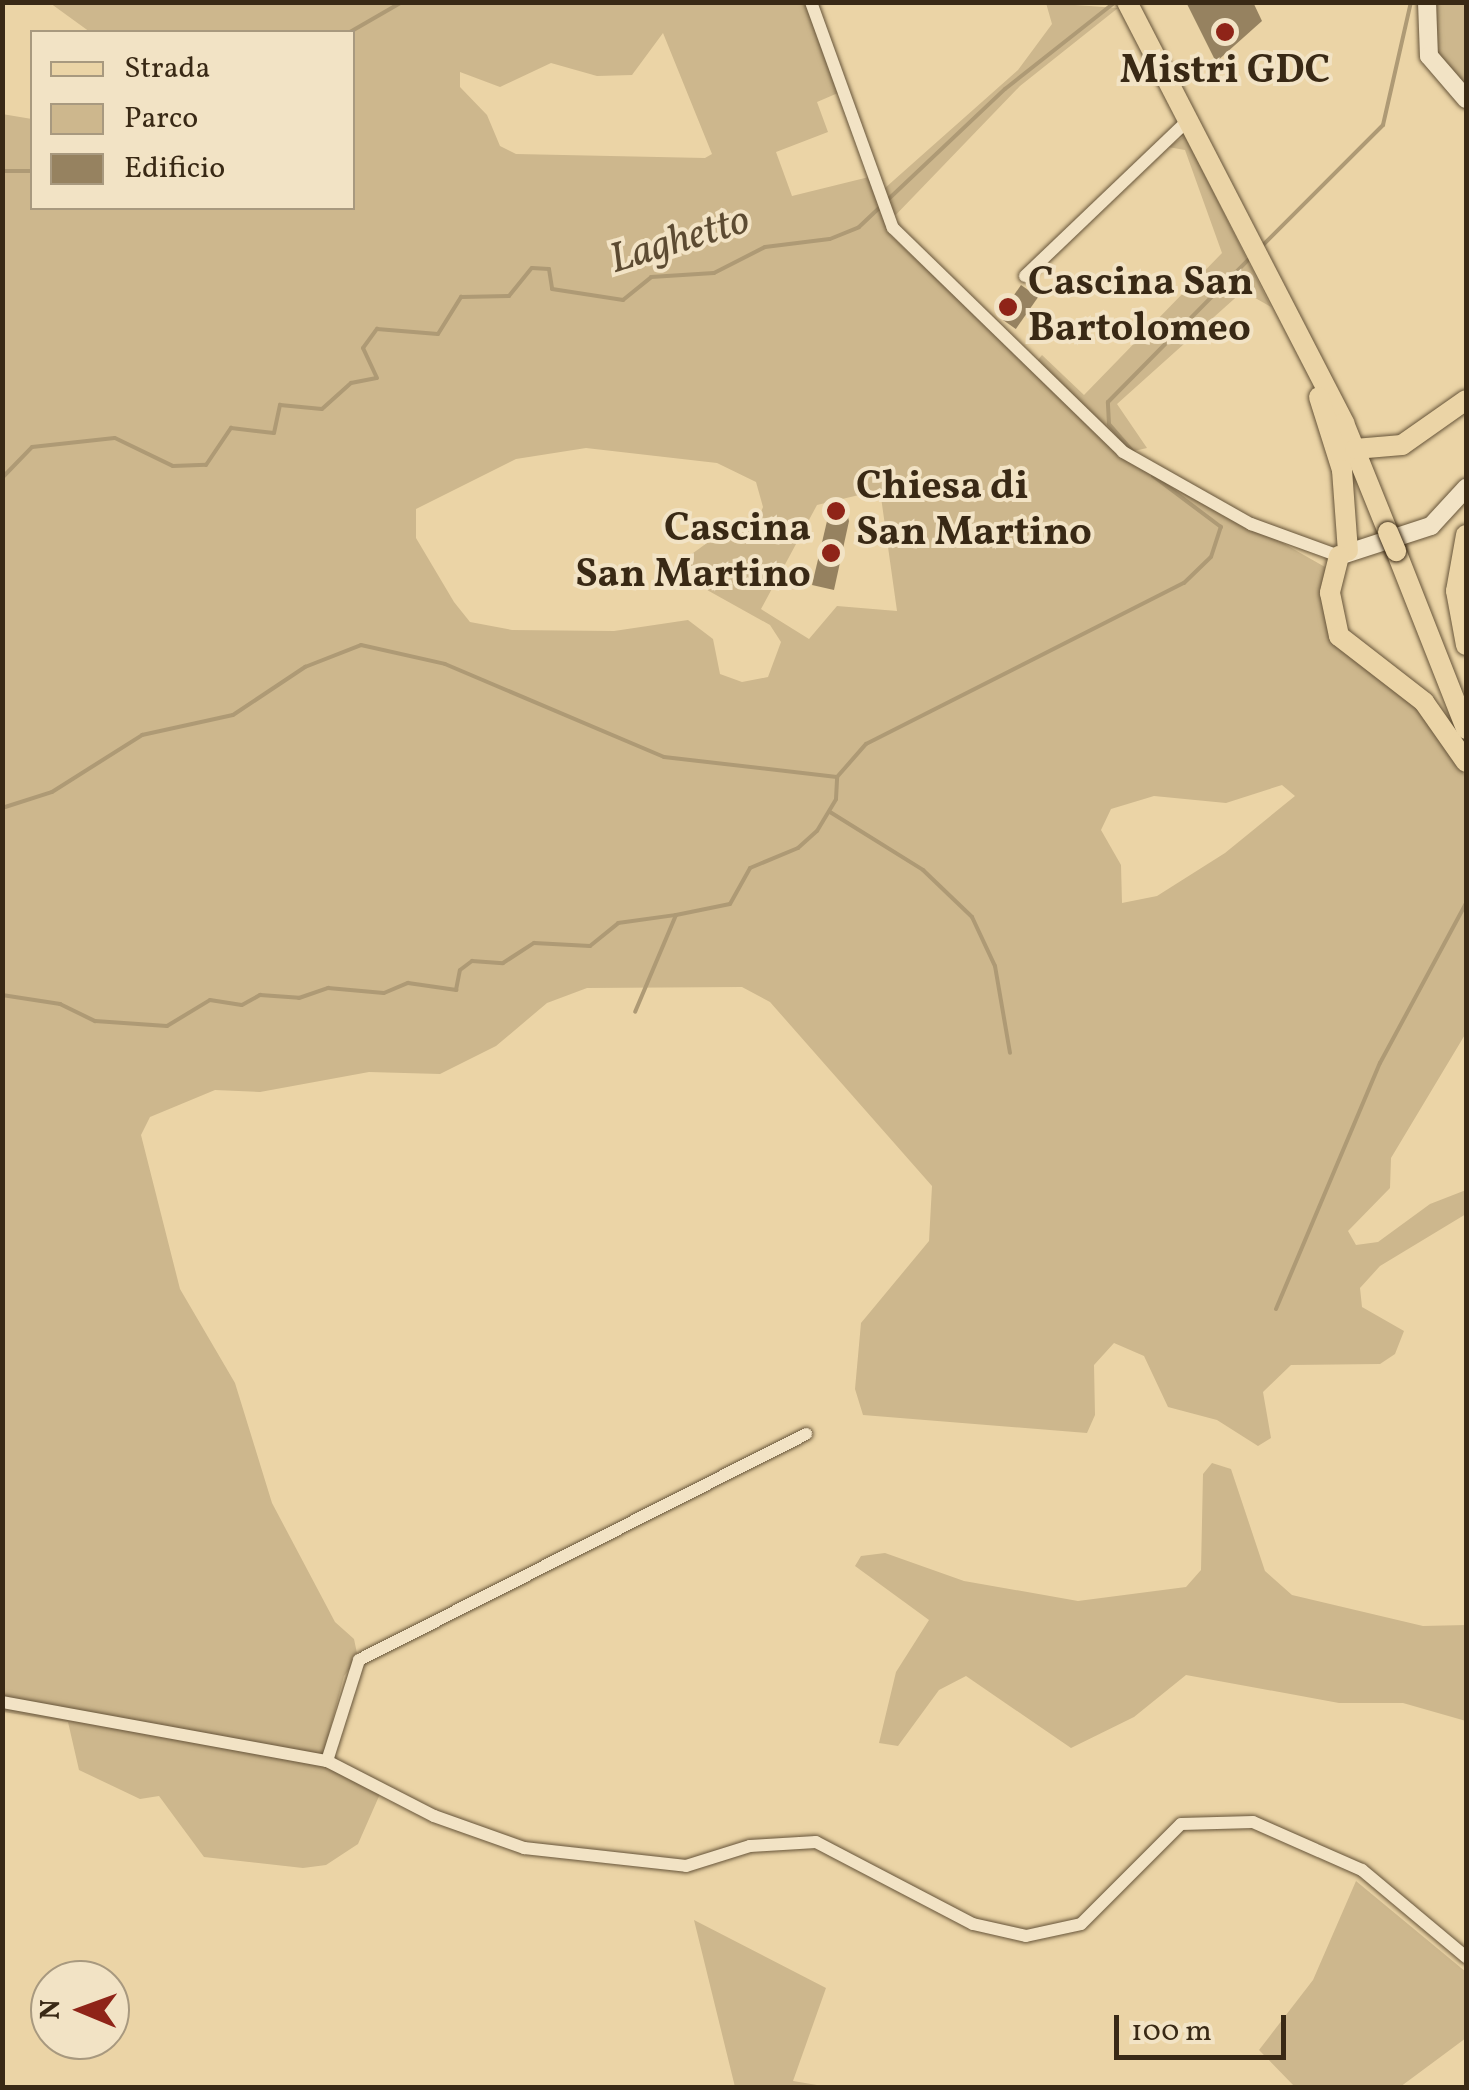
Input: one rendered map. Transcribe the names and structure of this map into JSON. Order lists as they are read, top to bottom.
{
  "water": ["Laghetto"],
  "places": [
    "Mistri GDC",
    "Cascina San Bartolomeo",
    "Chiesa di San Martino",
    "Cascina San Martino"
  ],
  "legend": ["Strada", "Parco", "Edificio"],
  "scale_bar": "100 m",
  "north": "left"
}
